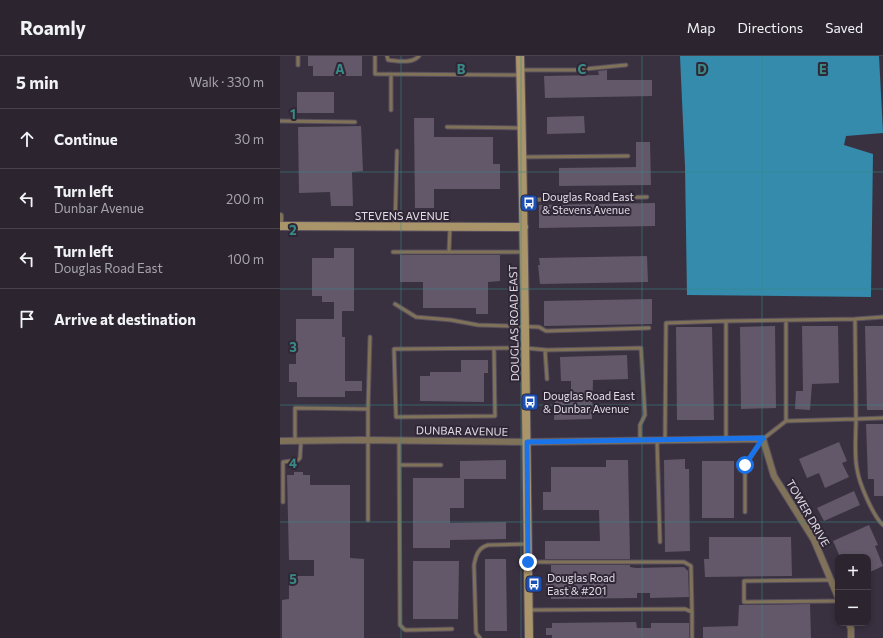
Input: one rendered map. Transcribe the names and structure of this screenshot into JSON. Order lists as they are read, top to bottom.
{
  "streets": {
    "street": [
      "STEVENS AVENUE",
      "DOUGLAS ROAD EAST",
      "DUNBAR AVENUE",
      "TOWER DRIVE"
    ]
  },
  "crossings": [
    ["STEVENS AVENUE", "DOUGLAS ROAD EAST"],
    ["DOUGLAS ROAD EAST", "DUNBAR AVENUE"],
    ["DUNBAR AVENUE", "TOWER DRIVE"]
  ],
  "places": {
    "bus stop": ["Douglas Road East & Stevens Avenue", "Douglas Road East & Dunbar Avenue", "Douglas Road East & #201"]
  },
  "page": {
    "header": "Roamly",
    "nav": ["Map", "Directions", "Saved"],
    "heading": ["5 min", "Walk · 330 m"],
    "list": [
      ["Continue", "30 m"],
      ["Turn left", "Dunbar Avenue", "200 m"],
      ["Turn left", "Douglas Road East", "100 m"],
      "Arrive at destination"
    ],
    "map_buttons": ["+", "−"]
  },
  "grid": {
    "columns": [
      "A",
      "B",
      "C",
      "D",
      "E"
    ],
    "rows": [
      "1",
      "2",
      "3",
      "4",
      "5"
    ]
  }
}
